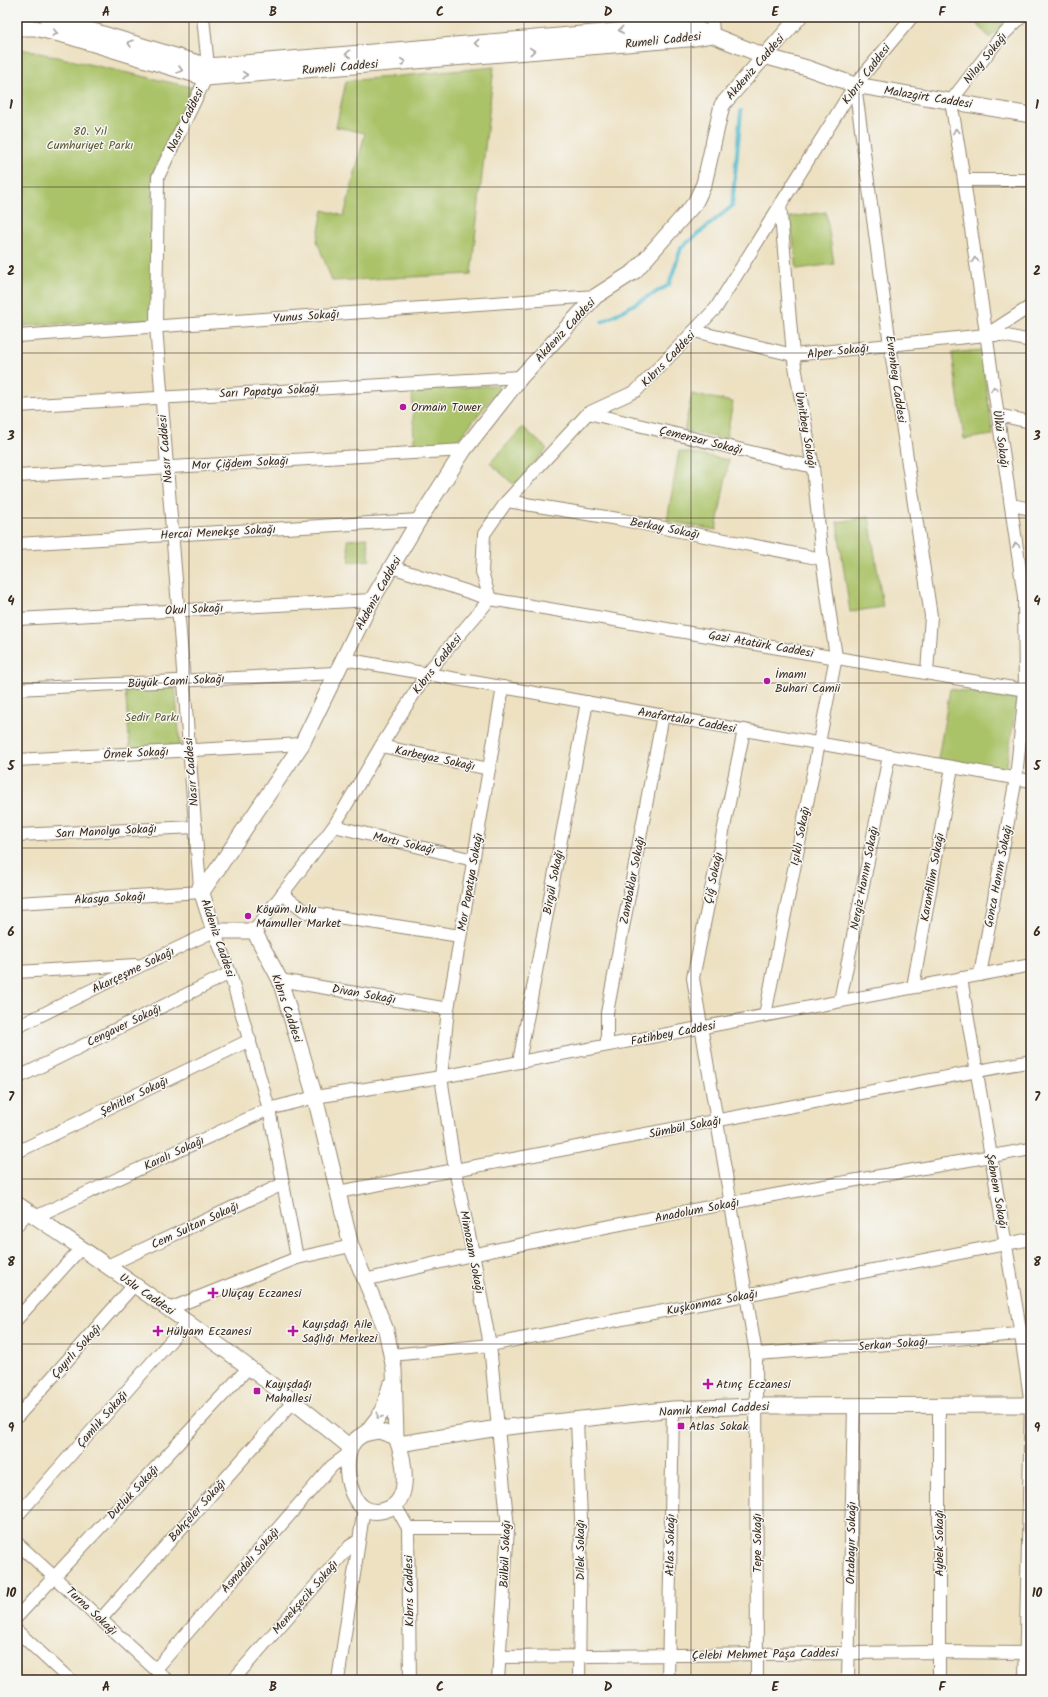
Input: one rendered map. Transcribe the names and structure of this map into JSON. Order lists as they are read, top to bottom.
{
  "streets": {
    "street": [
      "Rumeli Caddesi",
      "Nilay Sokağı",
      "Akdeniz Caddesi",
      "Kıbrıs Caddesi",
      "Malazgirt Caddesi",
      "Nasır Caddesi",
      "Yunus Sokağı",
      "Alper Sokağı",
      "Evrenbey Caddesi",
      "Sarı Papatya Sokağı",
      "Ümitbey Sokağı",
      "Ülkü Sokağı",
      "Çemenzar Sokağı",
      "Mor Çiğdem Sokağı",
      "Berkay Sokağı",
      "Hercai Menekşe Sokağı",
      "Okul Sokağı",
      "Gazi Atatürk Caddesi",
      "Büyük Cami Sokağı",
      "Anafartalar Caddesi",
      "Örnek Sokağı",
      "Karbeyaz Sokağı",
      "Sarı Manolya Sokağı",
      "Işıklı Sokağı",
      "Martı Sokağı",
      "Gonca Hanım Sokağı",
      "Karanfillim Sokağı",
      "Çiğ Sokağı",
      "Nergiz Hanım Sokağı",
      "Zambaklar Sokağı",
      "Mor Papatya Sokağı",
      "Birgül Sokağı",
      "Akasya Sokağı",
      "Akarçeşme Sokağı",
      "Divan Sokağı",
      "Cengaver Sokağı",
      "Fatihbey Caddesi",
      "Şehitler Sokağı",
      "Sümbül Sokağı",
      "Karalı Sokağı",
      "Şebnem Sokağı",
      "Anadolum Sokağı",
      "Cem Sultan Sokağı",
      "Mimozam Sokağı",
      "Uslu Caddesi",
      "Kuşkonmaz Sokağı",
      "Serkan Sokağı",
      "Çayırlı Sokağı",
      "Namık Kemal Caddesi",
      "Çamlık Sokağı",
      "Dutluk Sokağı",
      "Bahçeler Sokağı",
      "Tepe Sokağı",
      "Ortabayır Sokağı",
      "Aybek Sokağı",
      "Atlas Sokağı",
      "Dilek Sokağı",
      "Bülbül Sokağı",
      "Asmadalı Sokağı",
      "Menekşecik Sokağı",
      "Turna Sokağı",
      "Çelebi Mehmet Paşa Caddesi"
    ]
  },
  "crossings": [
    ["Rumeli Caddesi", "Malazgirt Caddesi"],
    ["Rumeli Caddesi", "Nasır Caddesi"],
    ["Nilay Sokağı", "Malazgirt Caddesi"],
    ["Nilay Sokağı", "Ülkü Sokağı"],
    ["Akdeniz Caddesi", "Malazgirt Caddesi"],
    ["Akdeniz Caddesi", "Nasır Caddesi"],
    ["Akdeniz Caddesi", "Yunus Sokağı"],
    ["Akdeniz Caddesi", "Sarı Papatya Sokağı"],
    ["Akdeniz Caddesi", "Mor Çiğdem Sokağı"],
    ["Akdeniz Caddesi", "Hercai Menekşe Sokağı"],
    ["Akdeniz Caddesi", "Okul Sokağı"],
    ["Akdeniz Caddesi", "Gazi Atatürk Caddesi"],
    ["Akdeniz Caddesi", "Büyük Cami Sokağı"],
    ["Akdeniz Caddesi", "Anafartalar Caddesi"],
    ["Akdeniz Caddesi", "Örnek Sokağı"],
    ["Akdeniz Caddesi", "Akasya Sokağı"],
    ["Akdeniz Caddesi", "Akarçeşme Sokağı"],
    ["Akdeniz Caddesi", "Cengaver Sokağı"],
    ["Akdeniz Caddesi", "Şehitler Sokağı"],
    ["Akdeniz Caddesi", "Karalı Sokağı"],
    ["Akdeniz Caddesi", "Cem Sultan Sokağı"],
    ["Kıbrıs Caddesi", "Malazgirt Caddesi"],
    ["Kıbrıs Caddesi", "Alper Sokağı"],
    ["Kıbrıs Caddesi", "Evrenbey Caddesi"],
    ["Kıbrıs Caddesi", "Ümitbey Sokağı"],
    ["Kıbrıs Caddesi", "Çemenzar Sokağı"],
    ["Kıbrıs Caddesi", "Berkay Sokağı"],
    ["Kıbrıs Caddesi", "Gazi Atatürk Caddesi"],
    ["Kıbrıs Caddesi", "Anafartalar Caddesi"],
    ["Kıbrıs Caddesi", "Karbeyaz Sokağı"],
    ["Kıbrıs Caddesi", "Martı Sokağı"],
    ["Kıbrıs Caddesi", "Akarçeşme Sokağı"],
    ["Kıbrıs Caddesi", "Divan Sokağı"],
    ["Kıbrıs Caddesi", "Fatihbey Caddesi"],
    ["Kıbrıs Caddesi", "Sümbül Sokağı"],
    ["Kıbrıs Caddesi", "Karalı Sokağı"],
    ["Kıbrıs Caddesi", "Anadolum Sokağı"],
    ["Kıbrıs Caddesi", "Uslu Caddesi"],
    ["Kıbrıs Caddesi", "Kuşkonmaz Sokağı"],
    ["Kıbrıs Caddesi", "Namık Kemal Caddesi"],
    ["Kıbrıs Caddesi", "Asmadalı Sokağı"],
    ["Malazgirt Caddesi", "Evrenbey Caddesi"],
    ["Malazgirt Caddesi", "Ülkü Sokağı"],
    ["Nasır Caddesi", "Yunus Sokağı"],
    ["Nasır Caddesi", "Sarı Papatya Sokağı"],
    ["Nasır Caddesi", "Mor Çiğdem Sokağı"],
    ["Nasır Caddesi", "Hercai Menekşe Sokağı"],
    ["Nasır Caddesi", "Okul Sokağı"],
    ["Nasır Caddesi", "Büyük Cami Sokağı"],
    ["Nasır Caddesi", "Örnek Sokağı"],
    ["Nasır Caddesi", "Sarı Manolya Sokağı"],
    ["Nasır Caddesi", "Akasya Sokağı"],
    ["Alper Sokağı", "Evrenbey Caddesi"],
    ["Alper Sokağı", "Ümitbey Sokağı"],
    ["Alper Sokağı", "Ülkü Sokağı"],
    ["Evrenbey Caddesi", "Gazi Atatürk Caddesi"],
    ["Ümitbey Sokağı", "Çemenzar Sokağı"],
    ["Ümitbey Sokağı", "Berkay Sokağı"],
    ["Ümitbey Sokağı", "Gazi Atatürk Caddesi"],
    ["Ümitbey Sokağı", "Işıklı Sokağı"],
    ["Ülkü Sokağı", "Gazi Atatürk Caddesi"],
    ["Ülkü Sokağı", "Anafartalar Caddesi"],
    ["Ülkü Sokağı", "Gonca Hanım Sokağı"],
    ["Gazi Atatürk Caddesi", "Işıklı Sokağı"],
    ["Anafartalar Caddesi", "Işıklı Sokağı"],
    ["Anafartalar Caddesi", "Gonca Hanım Sokağı"],
    ["Anafartalar Caddesi", "Karanfillim Sokağı"],
    ["Anafartalar Caddesi", "Çiğ Sokağı"],
    ["Anafartalar Caddesi", "Nergiz Hanım Sokağı"],
    ["Anafartalar Caddesi", "Zambaklar Sokağı"],
    ["Anafartalar Caddesi", "Mor Papatya Sokağı"],
    ["Anafartalar Caddesi", "Birgül Sokağı"],
    ["Karbeyaz Sokağı", "Mor Papatya Sokağı"],
    ["Işıklı Sokağı", "Fatihbey Caddesi"],
    ["Martı Sokağı", "Mor Papatya Sokağı"],
    ["Gonca Hanım Sokağı", "Fatihbey Caddesi"],
    ["Karanfillim Sokağı", "Fatihbey Caddesi"],
    ["Çiğ Sokağı", "Fatihbey Caddesi"],
    ["Çiğ Sokağı", "Sümbül Sokağı"],
    ["Çiğ Sokağı", "Anadolum Sokağı"],
    ["Çiğ Sokağı", "Tepe Sokağı"],
    ["Nergiz Hanım Sokağı", "Fatihbey Caddesi"],
    ["Zambaklar Sokağı", "Fatihbey Caddesi"],
    ["Mor Papatya Sokağı", "Divan Sokağı"],
    ["Mor Papatya Sokağı", "Fatihbey Caddesi"],
    ["Mor Papatya Sokağı", "Mimozam Sokağı"],
    ["Birgül Sokağı", "Fatihbey Caddesi"],
    ["Fatihbey Caddesi", "Karalı Sokağı"],
    ["Fatihbey Caddesi", "Şebnem Sokağı"],
    ["Fatihbey Caddesi", "Mimozam Sokağı"],
    ["Sümbül Sokağı", "Şebnem Sokağı"],
    ["Sümbül Sokağı", "Mimozam Sokağı"],
    ["Karalı Sokağı", "Uslu Caddesi"],
    ["Şebnem Sokağı", "Anadolum Sokağı"],
    ["Şebnem Sokağı", "Kuşkonmaz Sokağı"],
    ["Şebnem Sokağı", "Serkan Sokağı"],
    ["Şebnem Sokağı", "Namık Kemal Caddesi"],
    ["Şebnem Sokağı", "Çelebi Mehmet Paşa Caddesi"],
    ["Anadolum Sokağı", "Mimozam Sokağı"],
    ["Anadolum Sokağı", "Tepe Sokağı"],
    ["Cem Sultan Sokağı", "Uslu Caddesi"],
    ["Mimozam Sokağı", "Kuşkonmaz Sokağı"],
    ["Mimozam Sokağı", "Namık Kemal Caddesi"],
    ["Mimozam Sokağı", "Bülbül Sokağı"],
    ["Uslu Caddesi", "Çayırlı Sokağı"],
    ["Uslu Caddesi", "Namık Kemal Caddesi"],
    ["Uslu Caddesi", "Çamlık Sokağı"],
    ["Uslu Caddesi", "Dutluk Sokağı"],
    ["Uslu Caddesi", "Bahçeler Sokağı"],
    ["Uslu Caddesi", "Asmadalı Sokağı"],
    ["Kuşkonmaz Sokağı", "Tepe Sokağı"],
    ["Serkan Sokağı", "Tepe Sokağı"],
    ["Namık Kemal Caddesi", "Tepe Sokağı"],
    ["Namık Kemal Caddesi", "Ortabayır Sokağı"],
    ["Namık Kemal Caddesi", "Aybek Sokağı"],
    ["Namık Kemal Caddesi", "Atlas Sokağı"],
    ["Namık Kemal Caddesi", "Dilek Sokağı"],
    ["Namık Kemal Caddesi", "Bülbül Sokağı"],
    ["Namık Kemal Caddesi", "Asmadalı Sokağı"],
    ["Dutluk Sokağı", "Turna Sokağı"],
    ["Bahçeler Sokağı", "Turna Sokağı"],
    ["Tepe Sokağı", "Çelebi Mehmet Paşa Caddesi"],
    ["Ortabayır Sokağı", "Çelebi Mehmet Paşa Caddesi"],
    ["Aybek Sokağı", "Çelebi Mehmet Paşa Caddesi"],
    ["Atlas Sokağı", "Çelebi Mehmet Paşa Caddesi"],
    ["Dilek Sokağı", "Çelebi Mehmet Paşa Caddesi"],
    ["Bülbül Sokağı", "Çelebi Mehmet Paşa Caddesi"],
    ["Asmadalı Sokağı", "Turna Sokağı"]
  ],
  "one_way": ["Ülkü Sokağı"],
  "parks": ["80. Yıl Cumhuriyet Parkı", "Sedir Parkı"],
  "places": {
    "other": ["Ormain Tower", "İmamı Buhari Camii", "Köyüm Unlu Mamuller Market"],
    "health": [
      "Uluçay Eczanesi",
      "Hülyam Eczanesi",
      "Kayışdağı Aile Sağlığı Merkezi",
      "Atınç Eczanesi"
    ],
    "transit": ["Kayışdağı Mahallesi", "Atlas Sokak"]
  },
  "grid": {
    "columns": [
      "A",
      "B",
      "C",
      "D",
      "E",
      "F"
    ],
    "rows": [
      "1",
      "2",
      "3",
      "4",
      "5",
      "6",
      "7",
      "8",
      "9",
      "10"
    ]
  }
}
